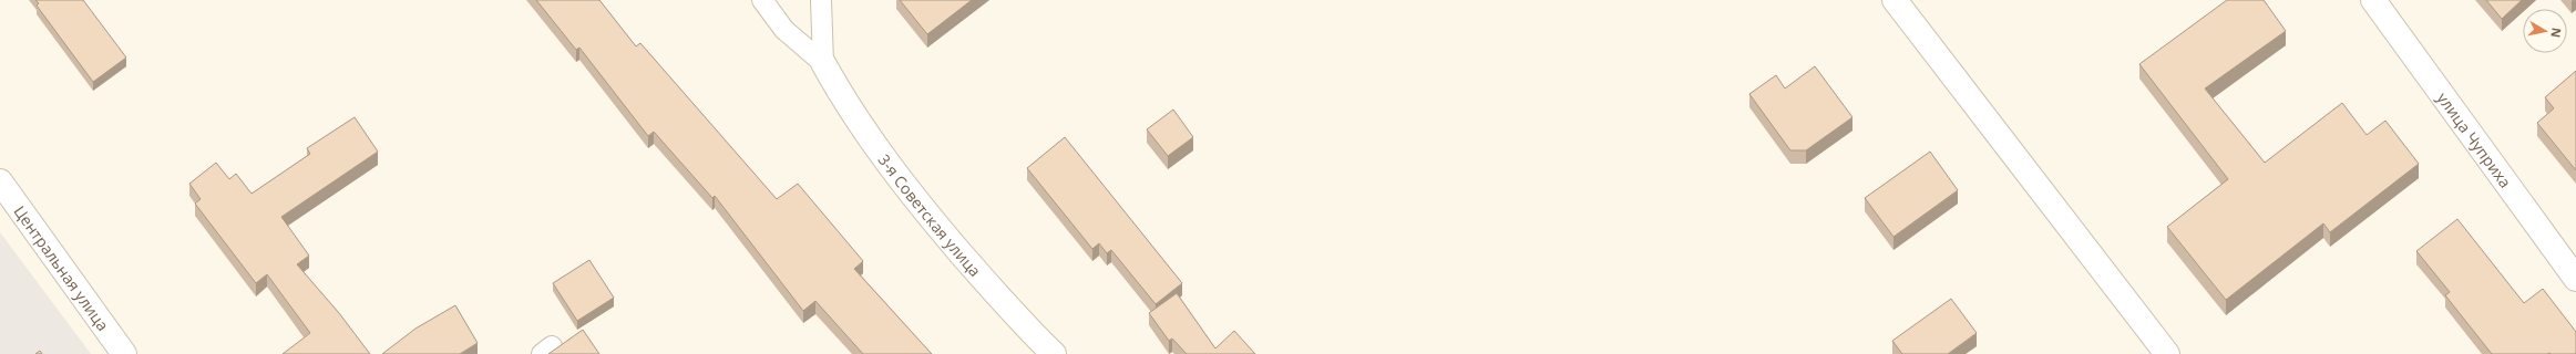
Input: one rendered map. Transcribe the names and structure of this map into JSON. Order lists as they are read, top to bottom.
{
  "streets": {
    "street": ["улица Чуприха", "3-я Советская улица", "Центральная улица"]
  },
  "north": "right"
}
